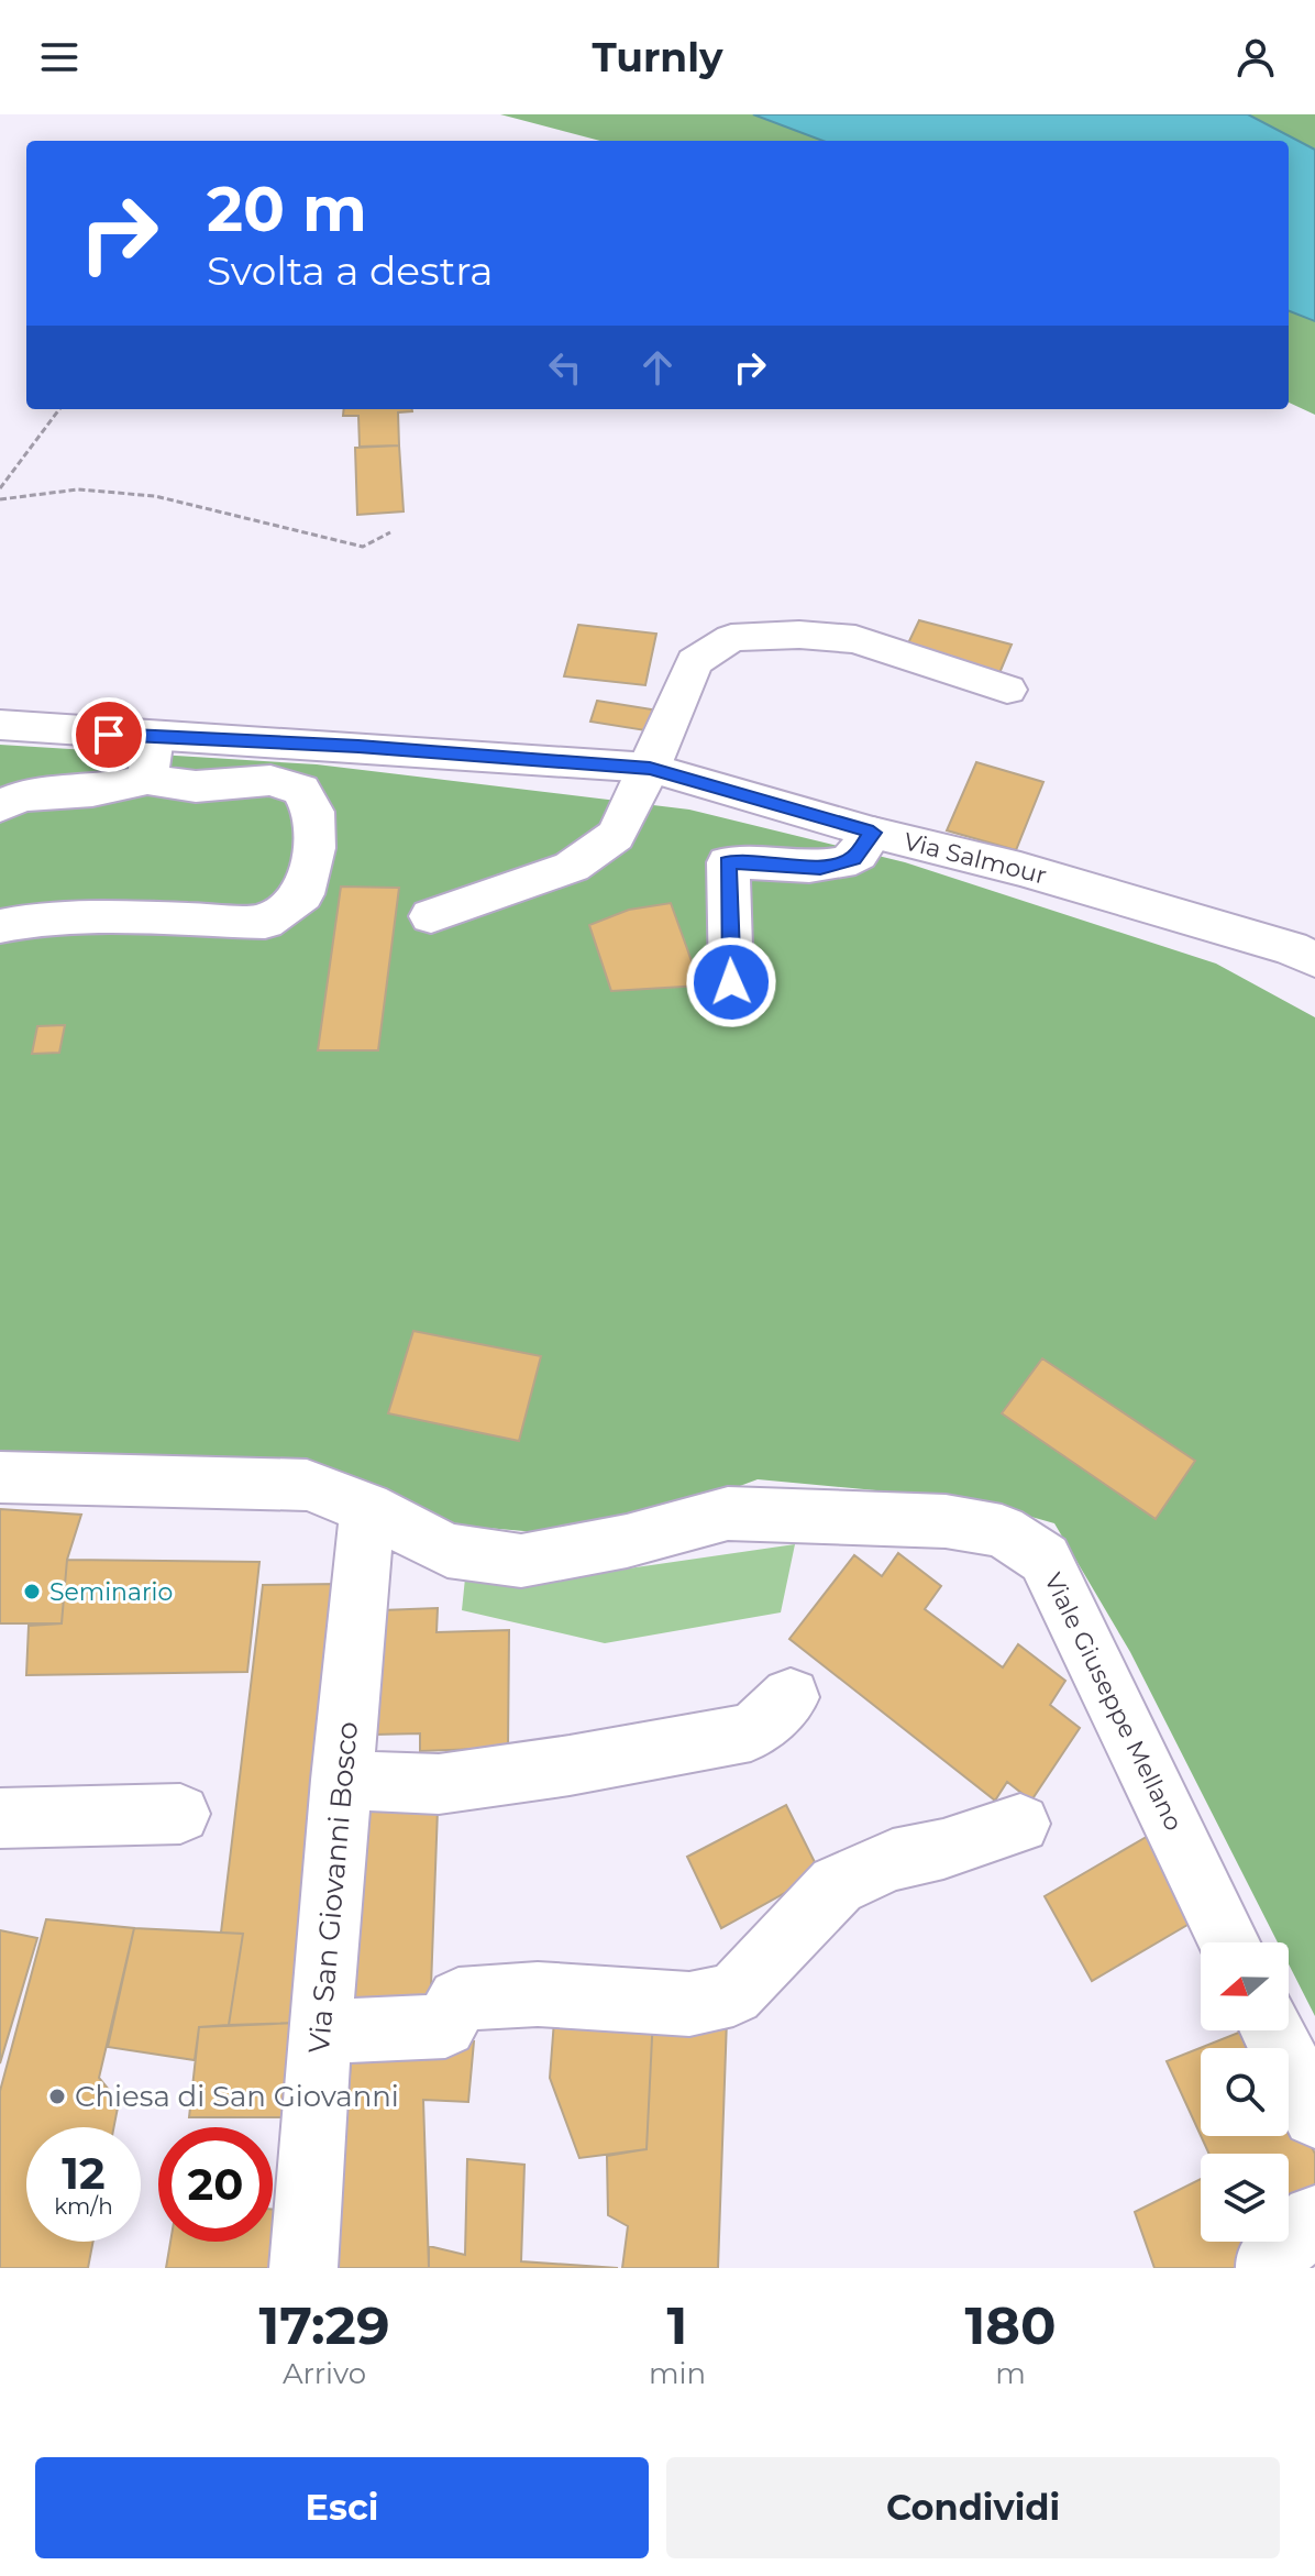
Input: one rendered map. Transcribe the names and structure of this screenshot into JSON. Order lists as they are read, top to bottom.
{
  "streets": {
    "street": ["Via Salmour", "Viale Giuseppe Mellano", "Via San Giovanni Bosco"]
  },
  "crossings": [
    ["Viale Giuseppe Mellano", "Via San Giovanni Bosco"]
  ],
  "places": ["Seminario", "Chiesa di San Giovanni"],
  "north": "left",
  "page": {
    "header": "Turnly",
    "turn": ["20 m", "Svolta a destra"],
    "speed": "12 km/h",
    "limit": "20",
    "eta": [
      "17:29",
      "Arrivo",
      "1",
      "min",
      "180",
      "m"
    ],
    "buttons": ["Esci", "Condividi"]
  }
}
